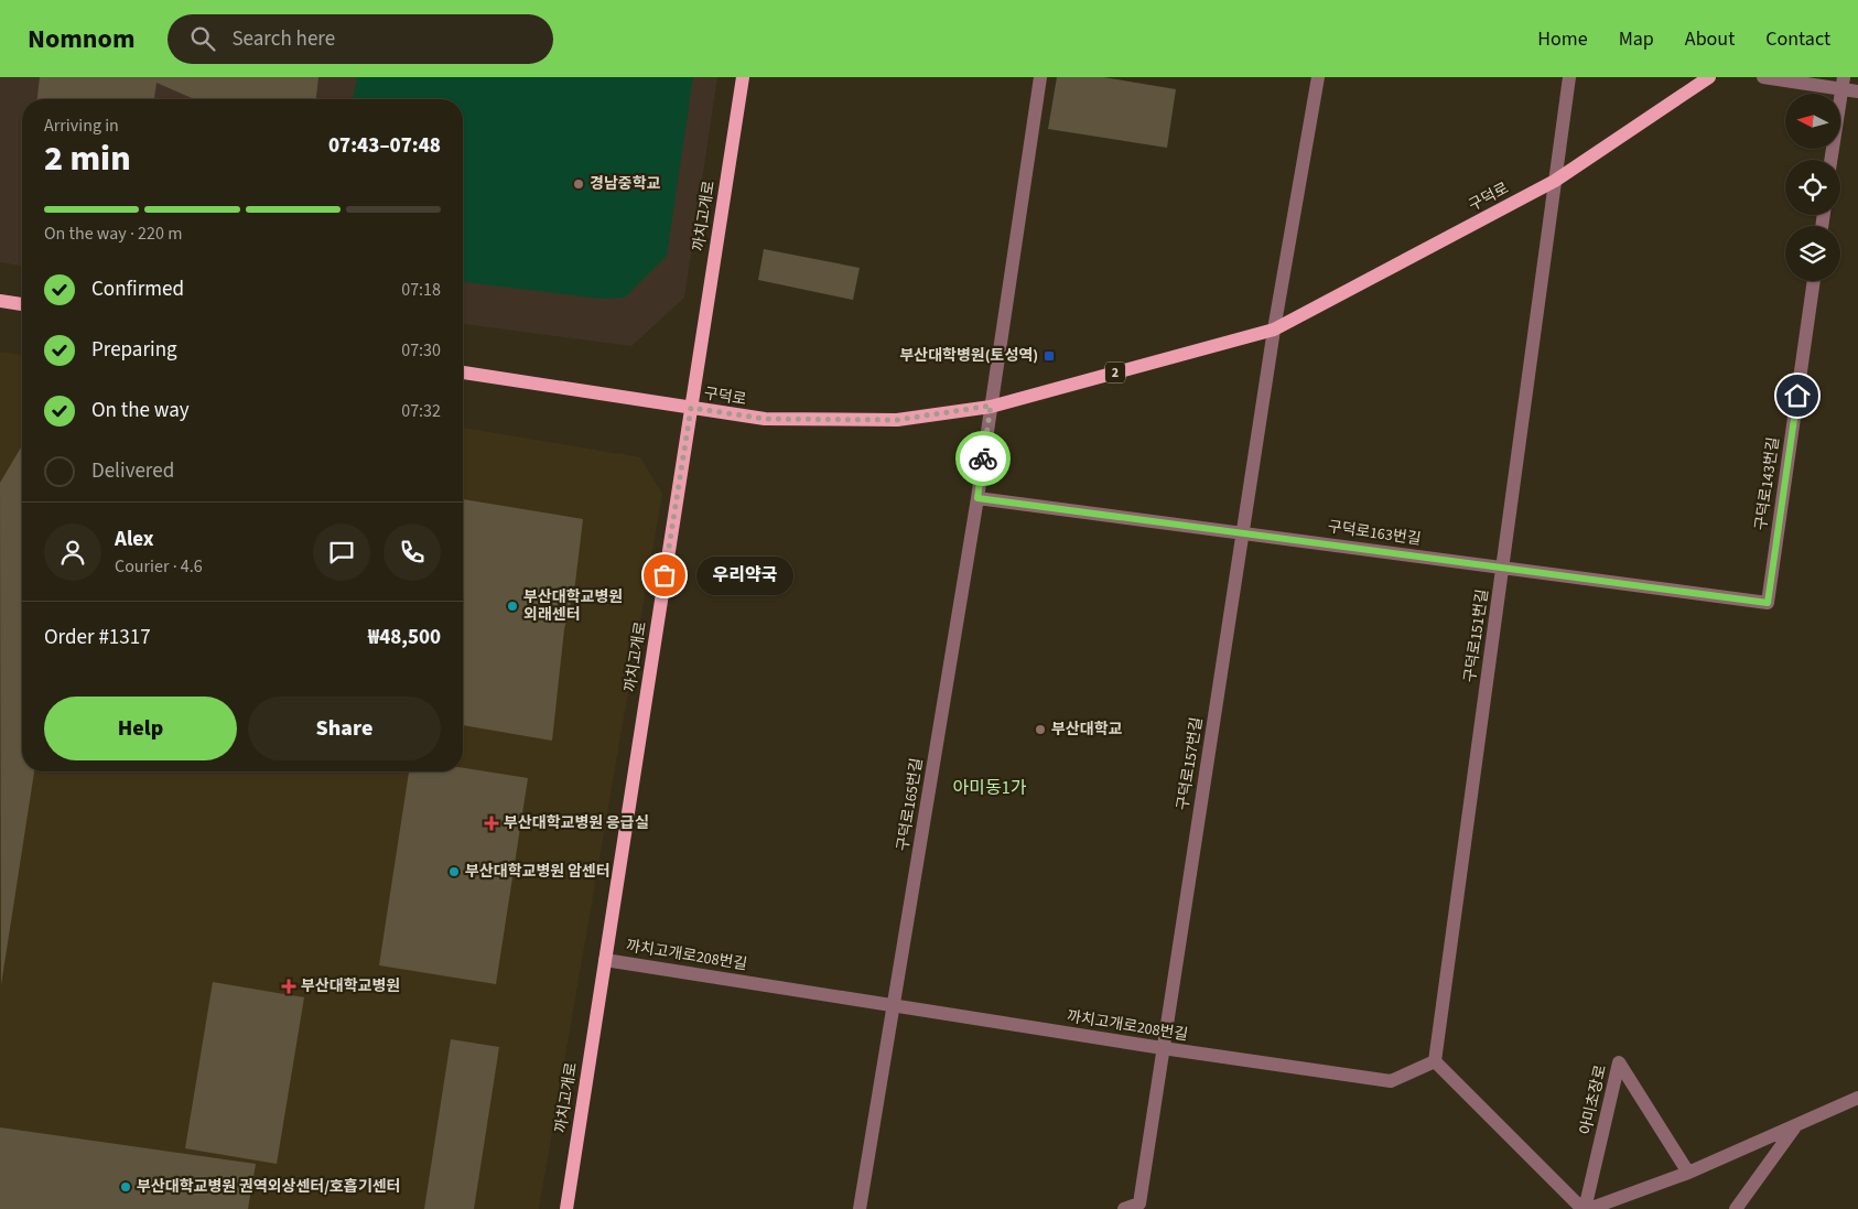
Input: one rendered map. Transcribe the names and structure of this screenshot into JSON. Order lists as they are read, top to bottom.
{
  "streets": {
    "main road": ["구덕로", "까치고개로", "2"],
    "street": [
      "구덕로143번길",
      "구덕로163번길",
      "구덕로151번길",
      "구덕로157번길",
      "구덕로165번길",
      "까치고개로208번길",
      "아미초장로"
    ]
  },
  "crossings": [
    ["구덕로", "까치고개로"],
    ["구덕로", "구덕로151번길"],
    ["구덕로", "구덕로157번길"],
    ["구덕로", "구덕로165번길"],
    ["까치고개로", "까치고개로208번길"],
    ["구덕로143번길", "구덕로163번길"],
    ["구덕로163번길", "구덕로151번길"],
    ["구덕로163번길", "구덕로157번길"],
    ["구덕로163번길", "구덕로165번길"],
    ["구덕로151번길", "까치고개로208번길"],
    ["구덕로157번길", "까치고개로208번길"],
    ["구덕로165번길", "까치고개로208번길"]
  ],
  "districts": ["아미동1가"],
  "places": {
    "other": [
      "경남중학교",
      "우리약국",
      "부산대학교병원 외래센터",
      "부산대학교",
      "부산대학교병원 암센터",
      "부산대학교병원 권역외상센터/호흡기센터"
    ],
    "transit": ["부산대학병원(토성역)"],
    "health": ["부산대학교병원 응급실", "부산대학교병원"]
  },
  "north": "left",
  "page": {
    "header": "Nomnom",
    "search": "Search here",
    "nav": [
      "Home",
      "Map",
      "About",
      "Contact"
    ],
    "heading": ["2 min", "Arriving in", "07:43–07:48"],
    "panel": [
      "Alex",
      "Courier · 4.6",
      "Order #1317",
      "₩48,500"
    ],
    "bar": "On the way · 220 m",
    "list": [
      ["Confirmed", "07:18"],
      ["Preparing", "07:30"],
      ["On the way", "07:32"],
      "Delivered"
    ],
    "bubble": "우리약국",
    "buttons": ["Help", "Share"]
  }
}
